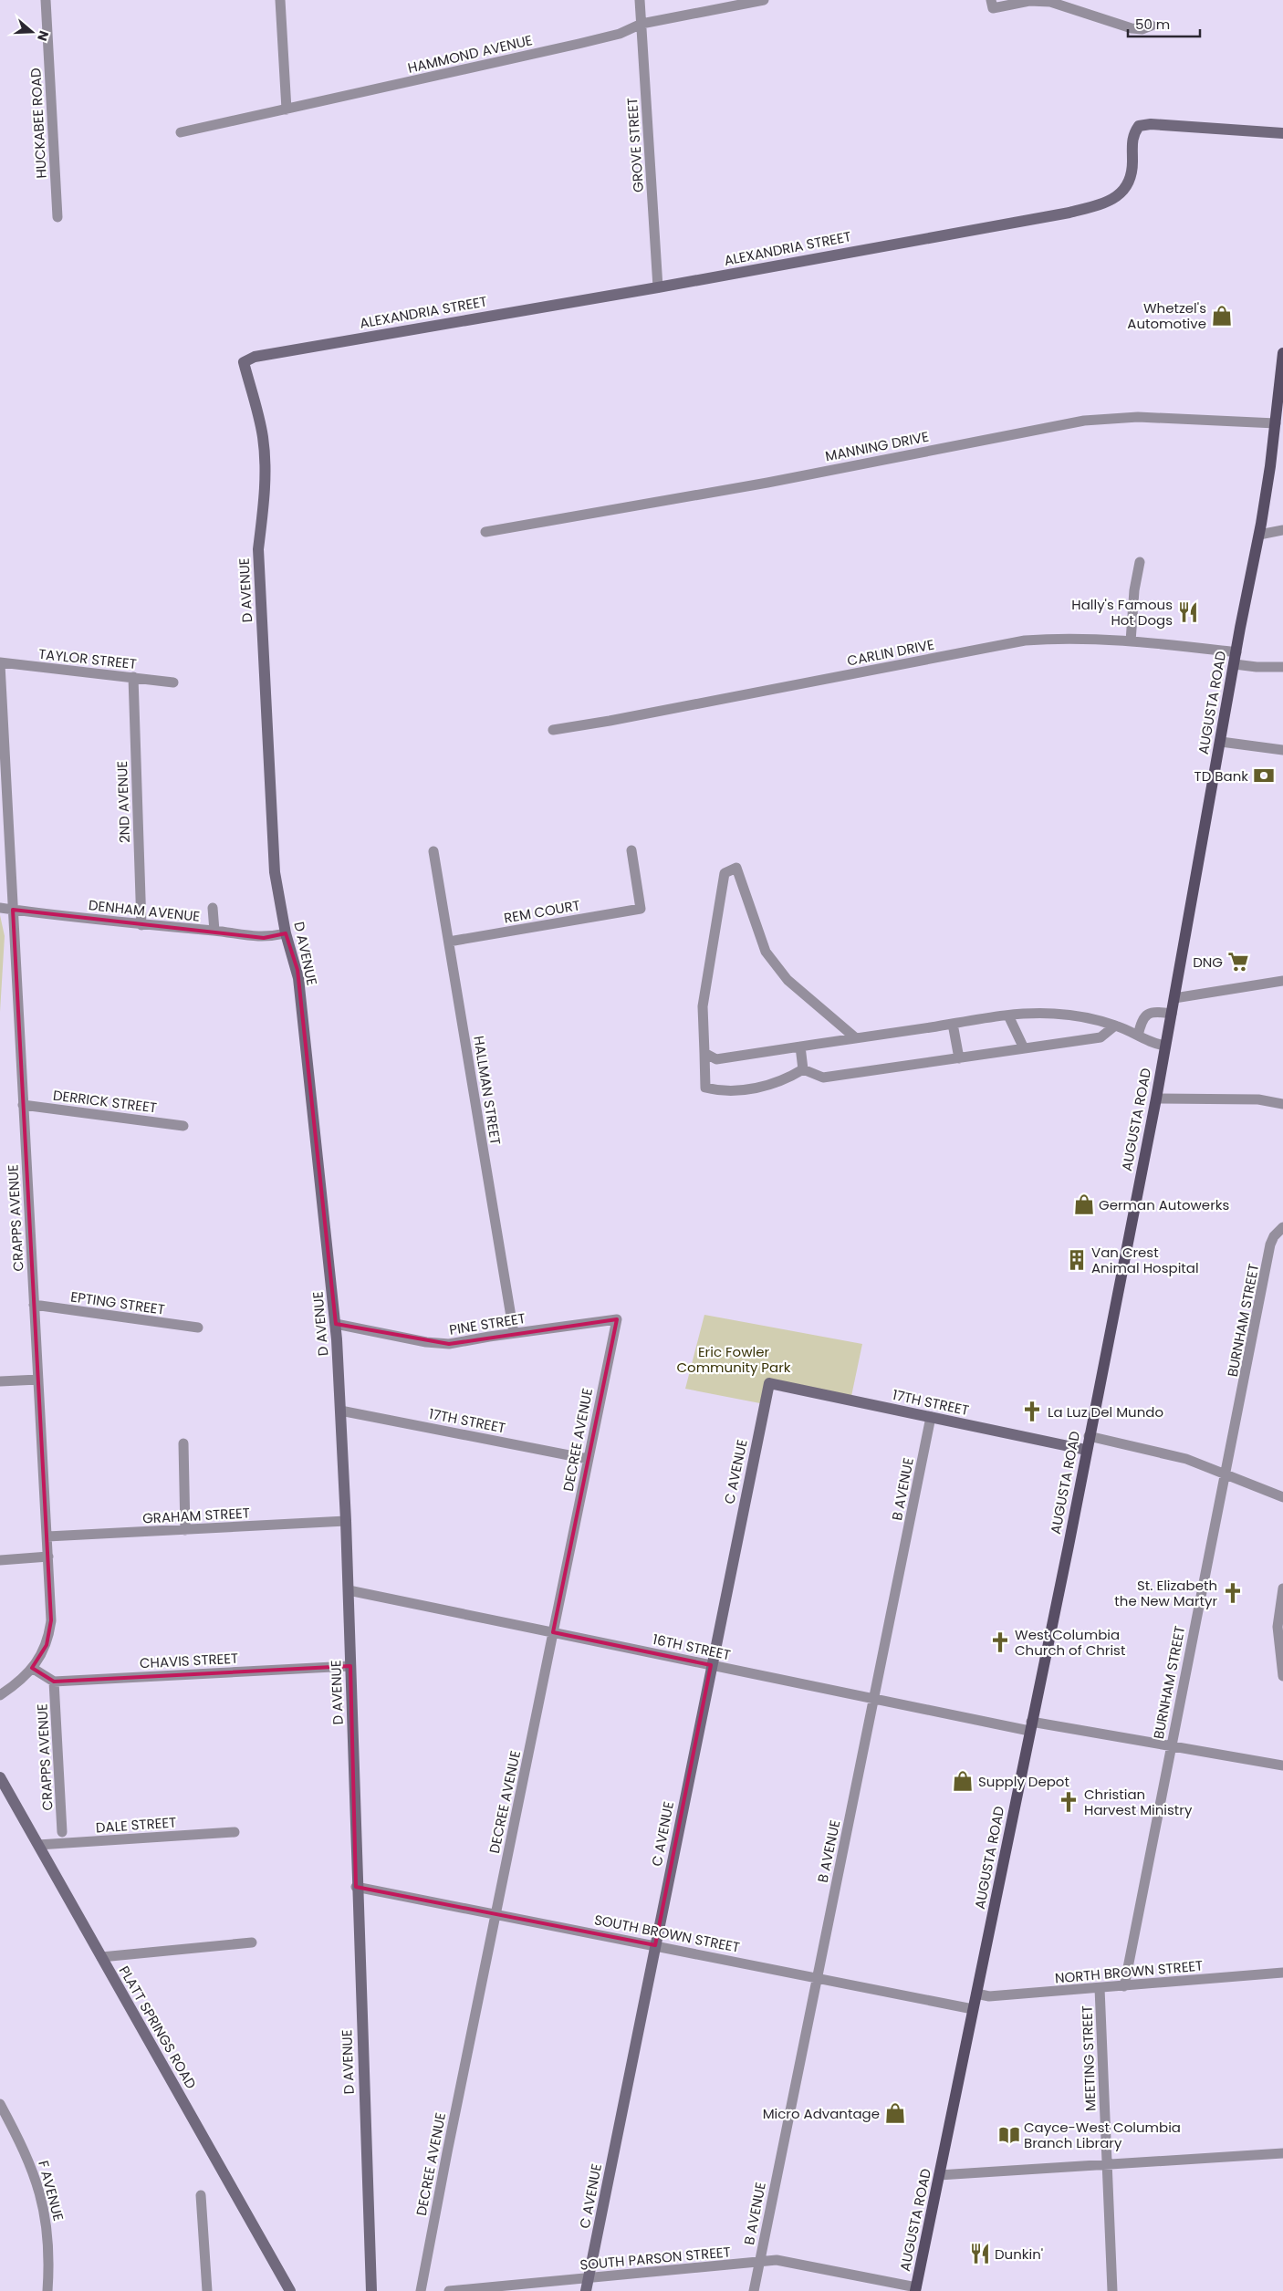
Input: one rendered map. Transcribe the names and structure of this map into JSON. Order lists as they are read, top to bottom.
{
  "streets": {
    "main road": ["AUGUSTA ROAD"],
    "street": [
      "HAMMOND AVENUE",
      "HUCKABEE ROAD",
      "GROVE STREET",
      "ALEXANDRIA STREET",
      "MANNING DRIVE",
      "D AVENUE",
      "CARLIN DRIVE",
      "TAYLOR STREET",
      "2ND AVENUE",
      "DENHAM AVENUE",
      "REM COURT",
      "HALLMAN STREET",
      "DERRICK STREET",
      "CRAPPS AVENUE",
      "EPTING STREET",
      "BURNHAM STREET",
      "PINE STREET",
      "17TH STREET",
      "DECREE AVENUE",
      "C AVENUE",
      "B AVENUE",
      "GRAHAM STREET",
      "16TH STREET",
      "CHAVIS STREET",
      "DALE STREET",
      "SOUTH BROWN STREET",
      "NORTH BROWN STREET",
      "PLATT SPRINGS ROAD",
      "MEETING STREET",
      "F AVENUE",
      "SOUTH PARSON STREET"
    ]
  },
  "crossings": [
    ["HAMMOND AVENUE", "GROVE STREET"],
    ["GROVE STREET", "ALEXANDRIA STREET"],
    ["ALEXANDRIA STREET", "D AVENUE"],
    ["MANNING DRIVE", "AUGUSTA ROAD"],
    ["D AVENUE", "DENHAM AVENUE"],
    ["D AVENUE", "PINE STREET"],
    ["D AVENUE", "17TH STREET"],
    ["D AVENUE", "GRAHAM STREET"],
    ["D AVENUE", "16TH STREET"],
    ["D AVENUE", "CHAVIS STREET"],
    ["D AVENUE", "SOUTH BROWN STREET"],
    ["CARLIN DRIVE", "AUGUSTA ROAD"],
    ["TAYLOR STREET", "2ND AVENUE"],
    ["TAYLOR STREET", "CRAPPS AVENUE"],
    ["AUGUSTA ROAD", "17TH STREET"],
    ["AUGUSTA ROAD", "16TH STREET"],
    ["AUGUSTA ROAD", "SOUTH BROWN STREET"],
    ["AUGUSTA ROAD", "NORTH BROWN STREET"],
    ["AUGUSTA ROAD", "SOUTH PARSON STREET"],
    ["2ND AVENUE", "DENHAM AVENUE"],
    ["DENHAM AVENUE", "CRAPPS AVENUE"],
    ["REM COURT", "HALLMAN STREET"],
    ["HALLMAN STREET", "PINE STREET"],
    ["DERRICK STREET", "CRAPPS AVENUE"],
    ["CRAPPS AVENUE", "EPTING STREET"],
    ["CRAPPS AVENUE", "GRAHAM STREET"],
    ["CRAPPS AVENUE", "CHAVIS STREET"],
    ["BURNHAM STREET", "16TH STREET"],
    ["BURNHAM STREET", "NORTH BROWN STREET"],
    ["PINE STREET", "DECREE AVENUE"],
    ["17TH STREET", "DECREE AVENUE"],
    ["17TH STREET", "C AVENUE"],
    ["17TH STREET", "B AVENUE"],
    ["DECREE AVENUE", "16TH STREET"],
    ["DECREE AVENUE", "SOUTH BROWN STREET"],
    ["C AVENUE", "16TH STREET"],
    ["C AVENUE", "SOUTH BROWN STREET"],
    ["C AVENUE", "SOUTH PARSON STREET"],
    ["B AVENUE", "16TH STREET"],
    ["B AVENUE", "SOUTH BROWN STREET"],
    ["B AVENUE", "SOUTH PARSON STREET"],
    ["DALE STREET", "PLATT SPRINGS ROAD"],
    ["NORTH BROWN STREET", "MEETING STREET"]
  ],
  "parks": ["Eric Fowler Community Park"],
  "places": {
    "shop": [
      "Whetzel's Automotive",
      "German Autowerks",
      "Supply Depot",
      "Micro Advantage"
    ],
    "restaurant": ["Hally's Famous Hot Dogs", "Dunkin'"],
    "bank": ["TD Bank"],
    "supermarket": ["DNG"],
    "building": ["Van Crest Animal Hospital"],
    "church": [
      "La Luz Del Mundo",
      "St. Elizabeth the New Martyr",
      "West Columbia Church of Christ",
      "Christian Harvest Ministry"
    ],
    "library": ["Cayce-West Columbia Branch Library"]
  },
  "scale_bar": "50 m",
  "north": "right"
}
